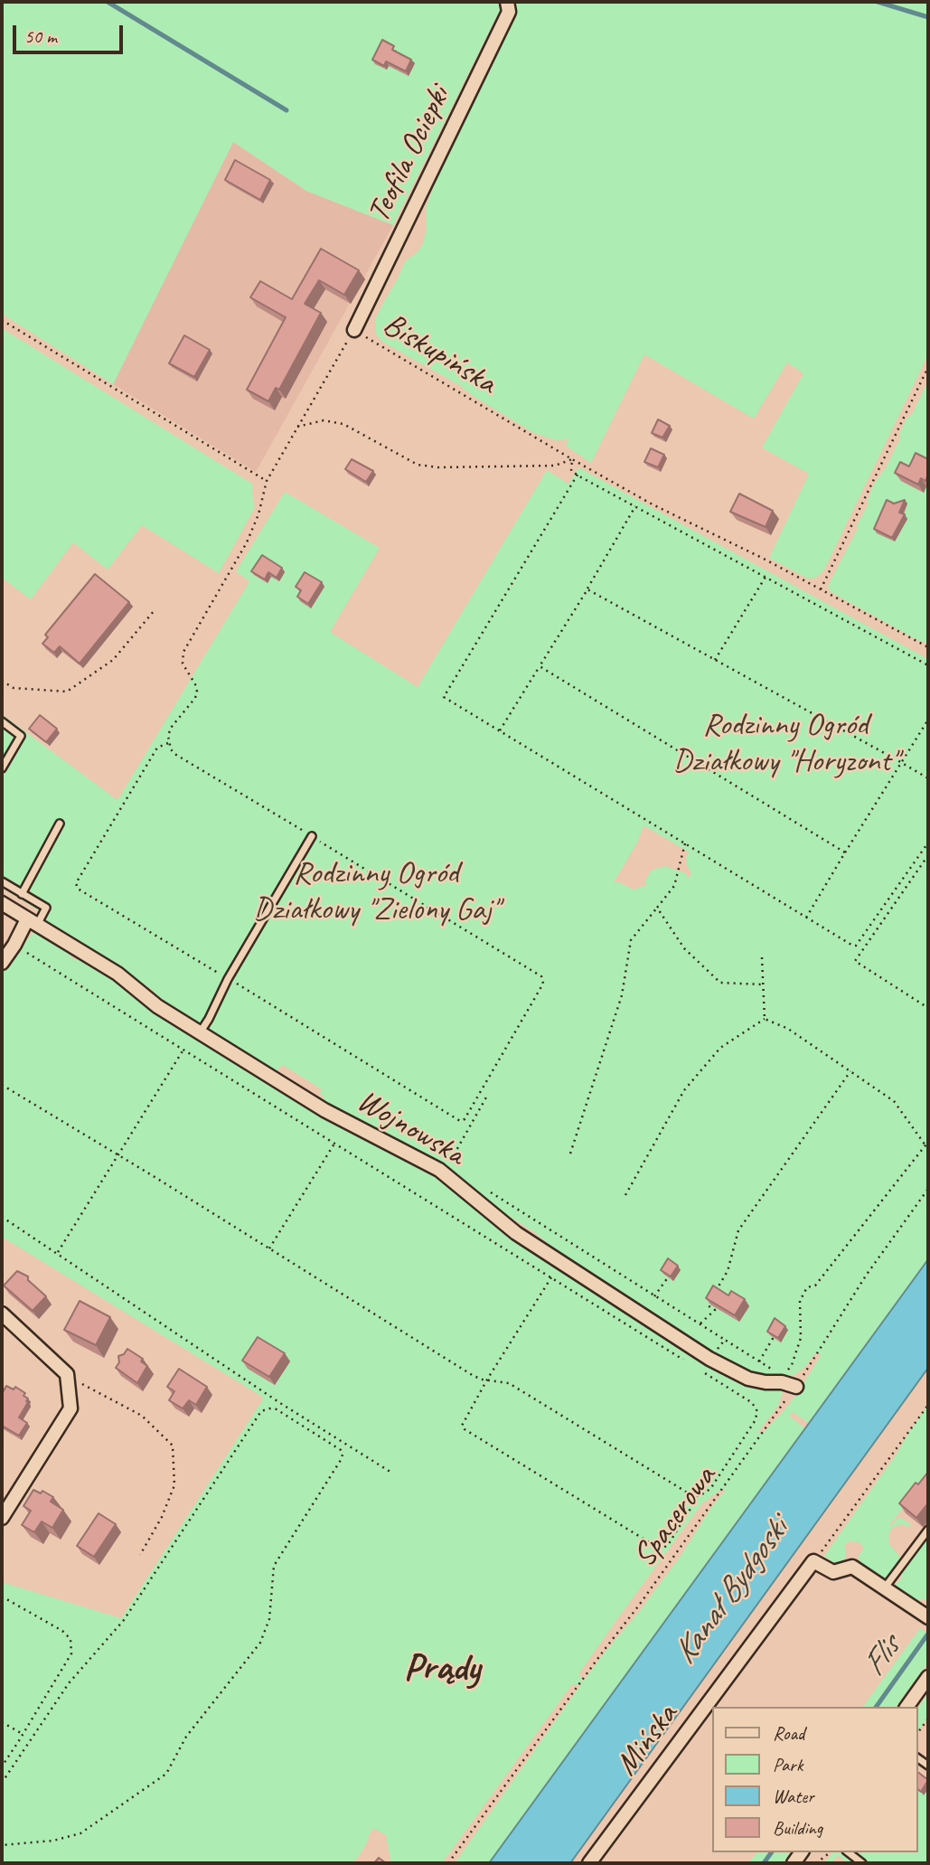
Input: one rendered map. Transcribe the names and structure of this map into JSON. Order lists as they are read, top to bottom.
{
  "streets": {
    "street": ["Teofila Ociepki", "Wojnowska", "Mińska"],
    "path": ["Biskupińska", "Spacerowa"]
  },
  "crossings": [
    ["Teofila Ociepki", "Biskupińska"],
    ["Wojnowska", "Spacerowa"]
  ],
  "districts": ["Prądy"],
  "water": ["Kanał Bydgoski", "Flis"],
  "parks": ["Rodzinny Ogród Działkowy \"Horyzont\"", "Rodzinny Ogród Działkowy \"Zielony Gaj\""],
  "legend": [
    "Road",
    "Park",
    "Water",
    "Building"
  ],
  "scale_bar": "50 m"
}
